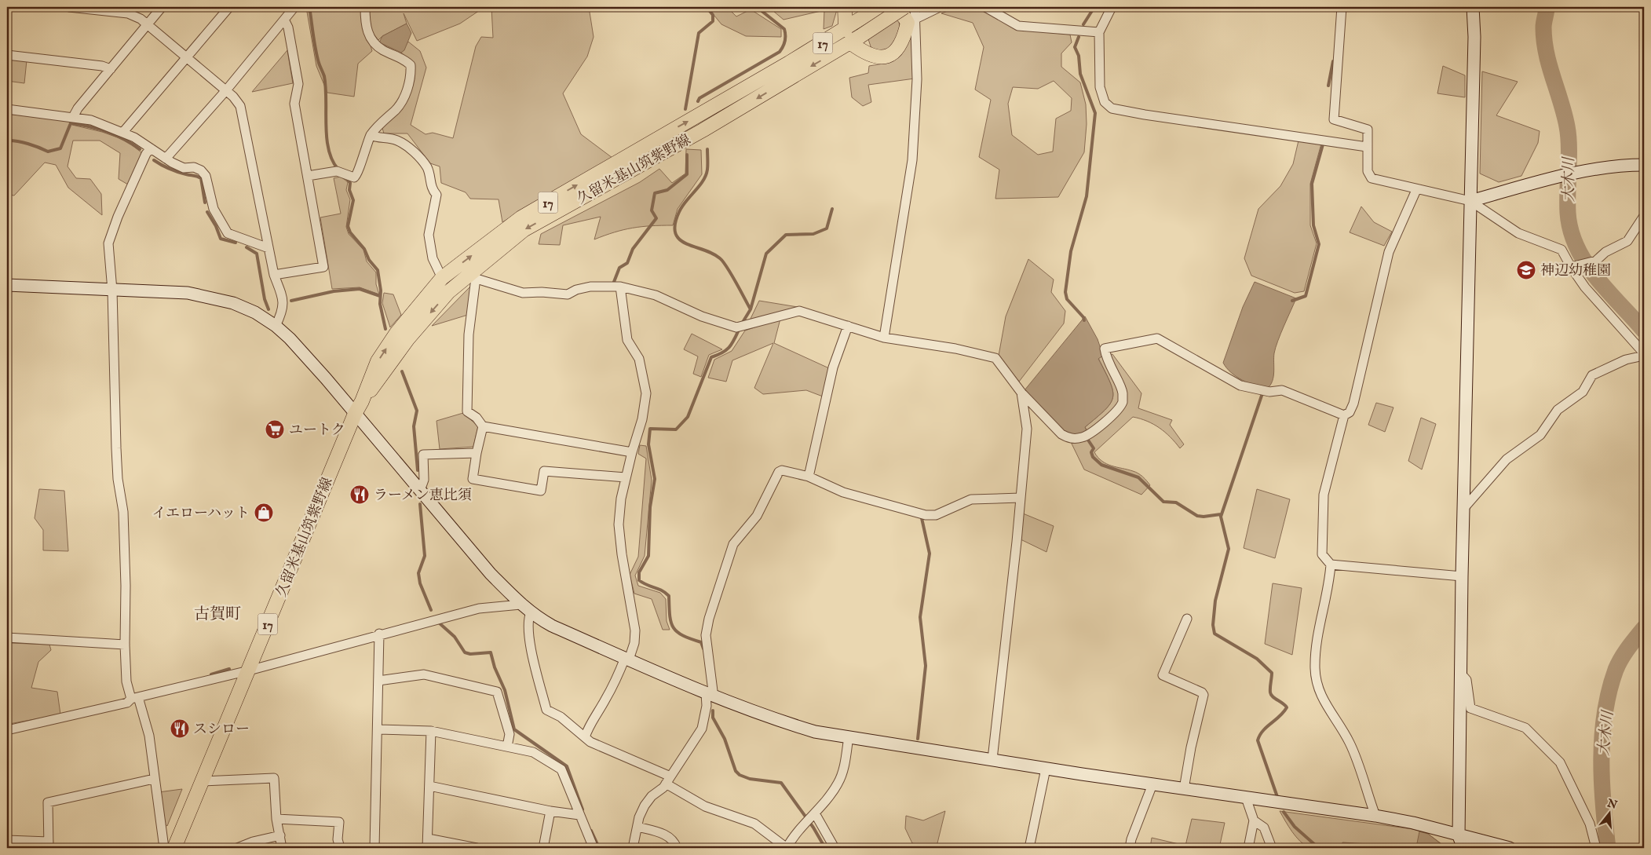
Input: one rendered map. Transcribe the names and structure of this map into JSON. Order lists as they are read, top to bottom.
{
  "streets": {
    "main road": ["17", "久留米基山筑紫野線"]
  },
  "districts": ["古賀町"],
  "water": ["大木川"],
  "places": {
    "school or university": ["神辺幼稚園"],
    "supermarket": ["ユートク"],
    "restaurant": ["ラーメン恵比須", "スシロー"],
    "shop": ["イエローハット"]
  },
  "north": "top"
}
